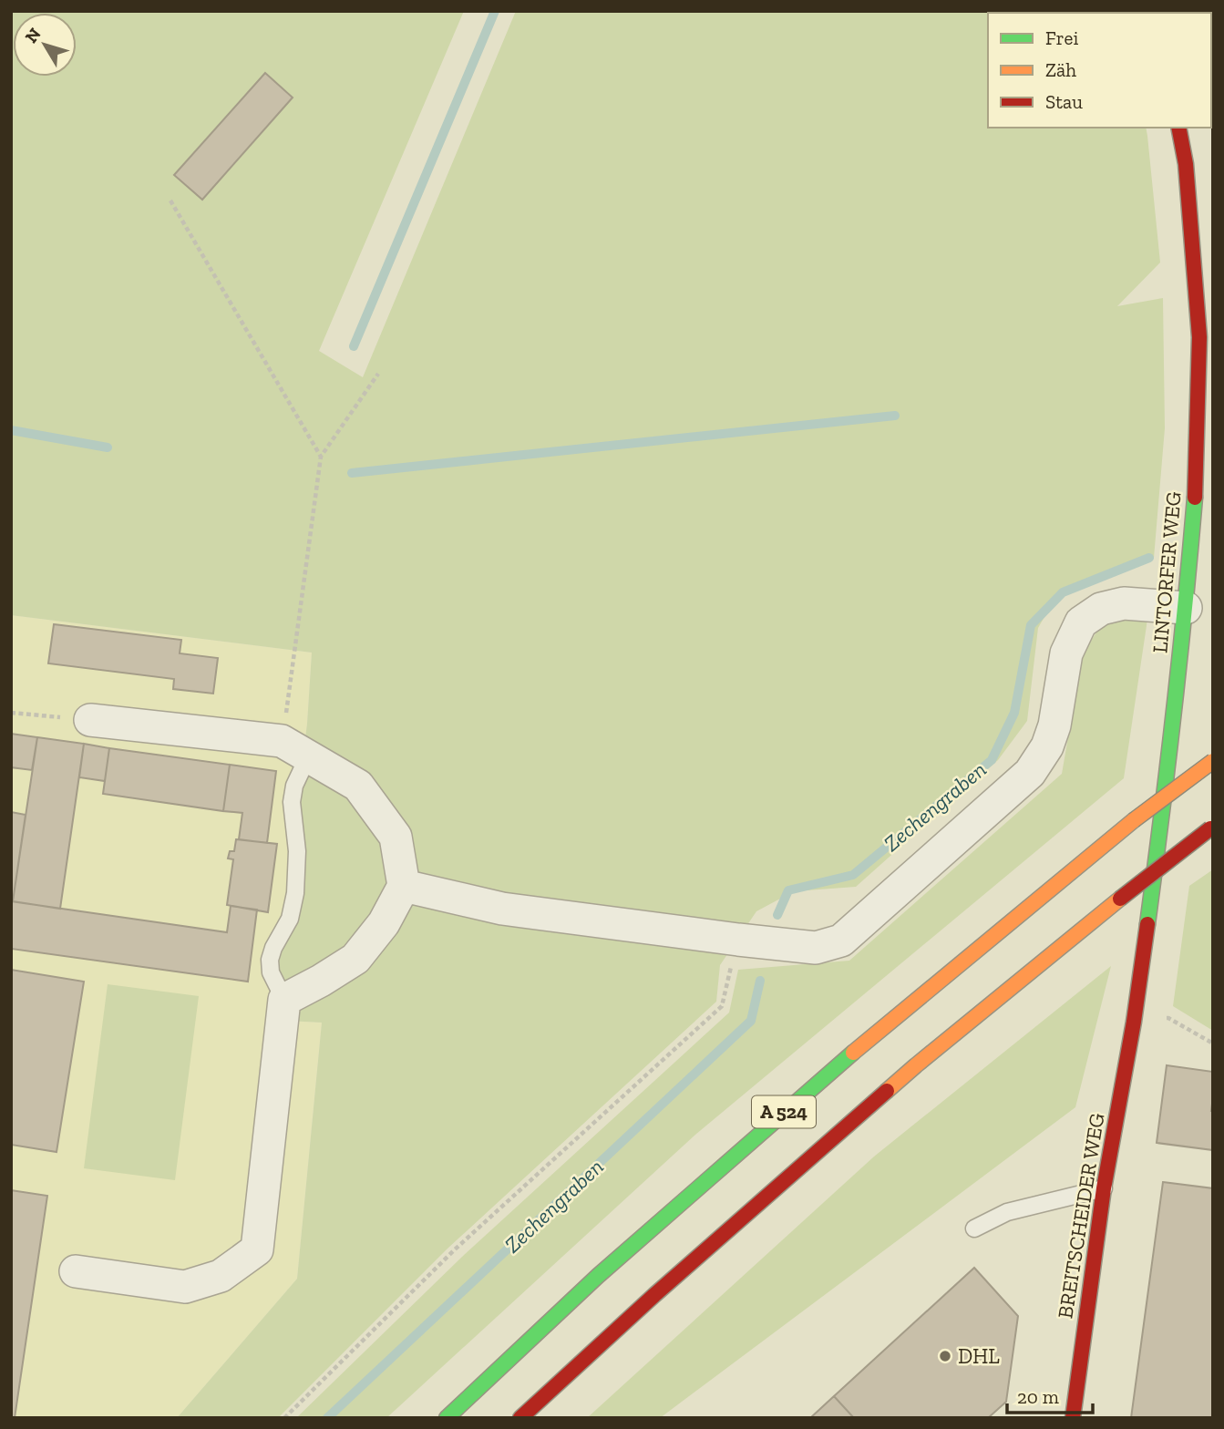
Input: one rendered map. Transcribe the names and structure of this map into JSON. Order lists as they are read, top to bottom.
{
  "streets": {
    "main road": ["LINTORFER WEG", "A 524", "BREITSCHEIDER WEG"]
  },
  "crossings": [
    ["LINTORFER WEG", "BREITSCHEIDER WEG"]
  ],
  "water": ["Zechengraben"],
  "places": ["DHL"],
  "legend": ["Frei", "Zäh", "Stau"],
  "scale_bar": "20 m",
  "north": "top left"
}
